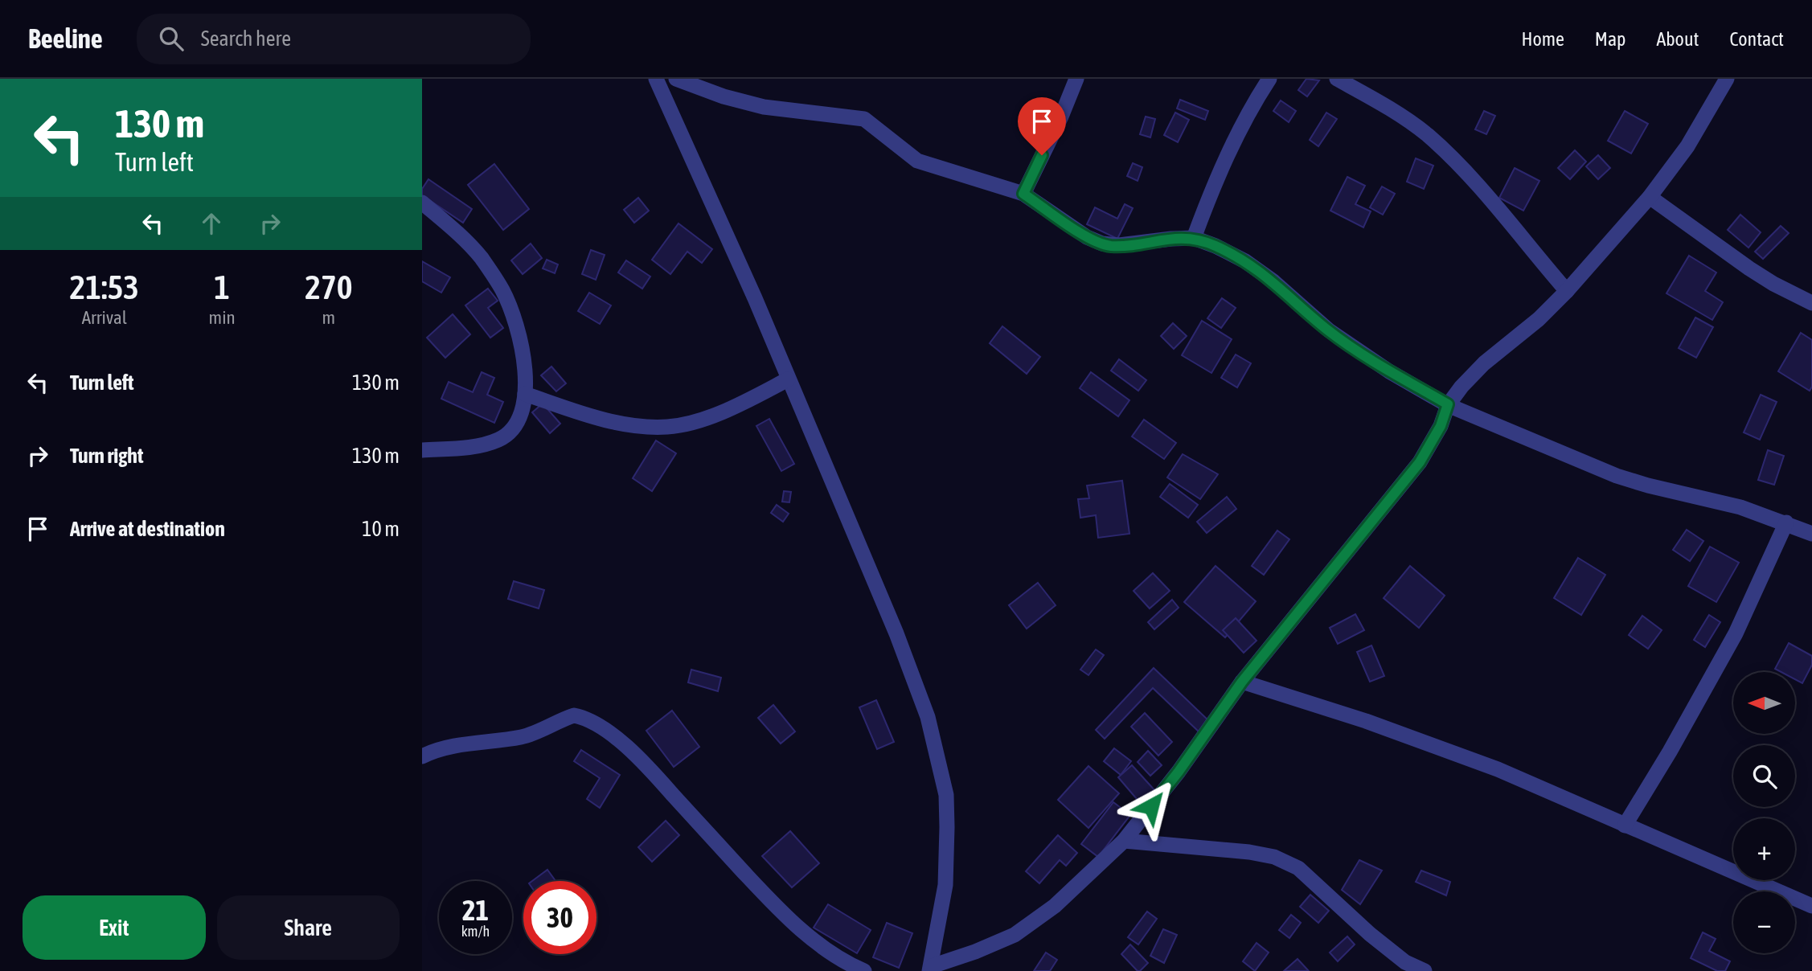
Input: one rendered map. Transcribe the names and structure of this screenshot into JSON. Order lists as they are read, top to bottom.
{
  "north": "left",
  "page": {
    "header": "Beeline",
    "search": "Search here",
    "nav": [
      "Home",
      "Map",
      "About",
      "Contact"
    ],
    "turn": ["130 m", "Turn left"],
    "eta": [
      "21:53",
      "Arrival",
      "1",
      "min",
      "270",
      "m"
    ],
    "list": [
      {
        "name": "Turn left",
        "value": "130 m"
      },
      {
        "name": "Turn right",
        "value": "130 m"
      },
      {
        "name": "Arrive at destination",
        "value": "10 m"
      }
    ],
    "map_buttons": ["+", "−"],
    "speed": "21 km/h",
    "limit": "30",
    "buttons": ["Exit", "Share"]
  }
}
